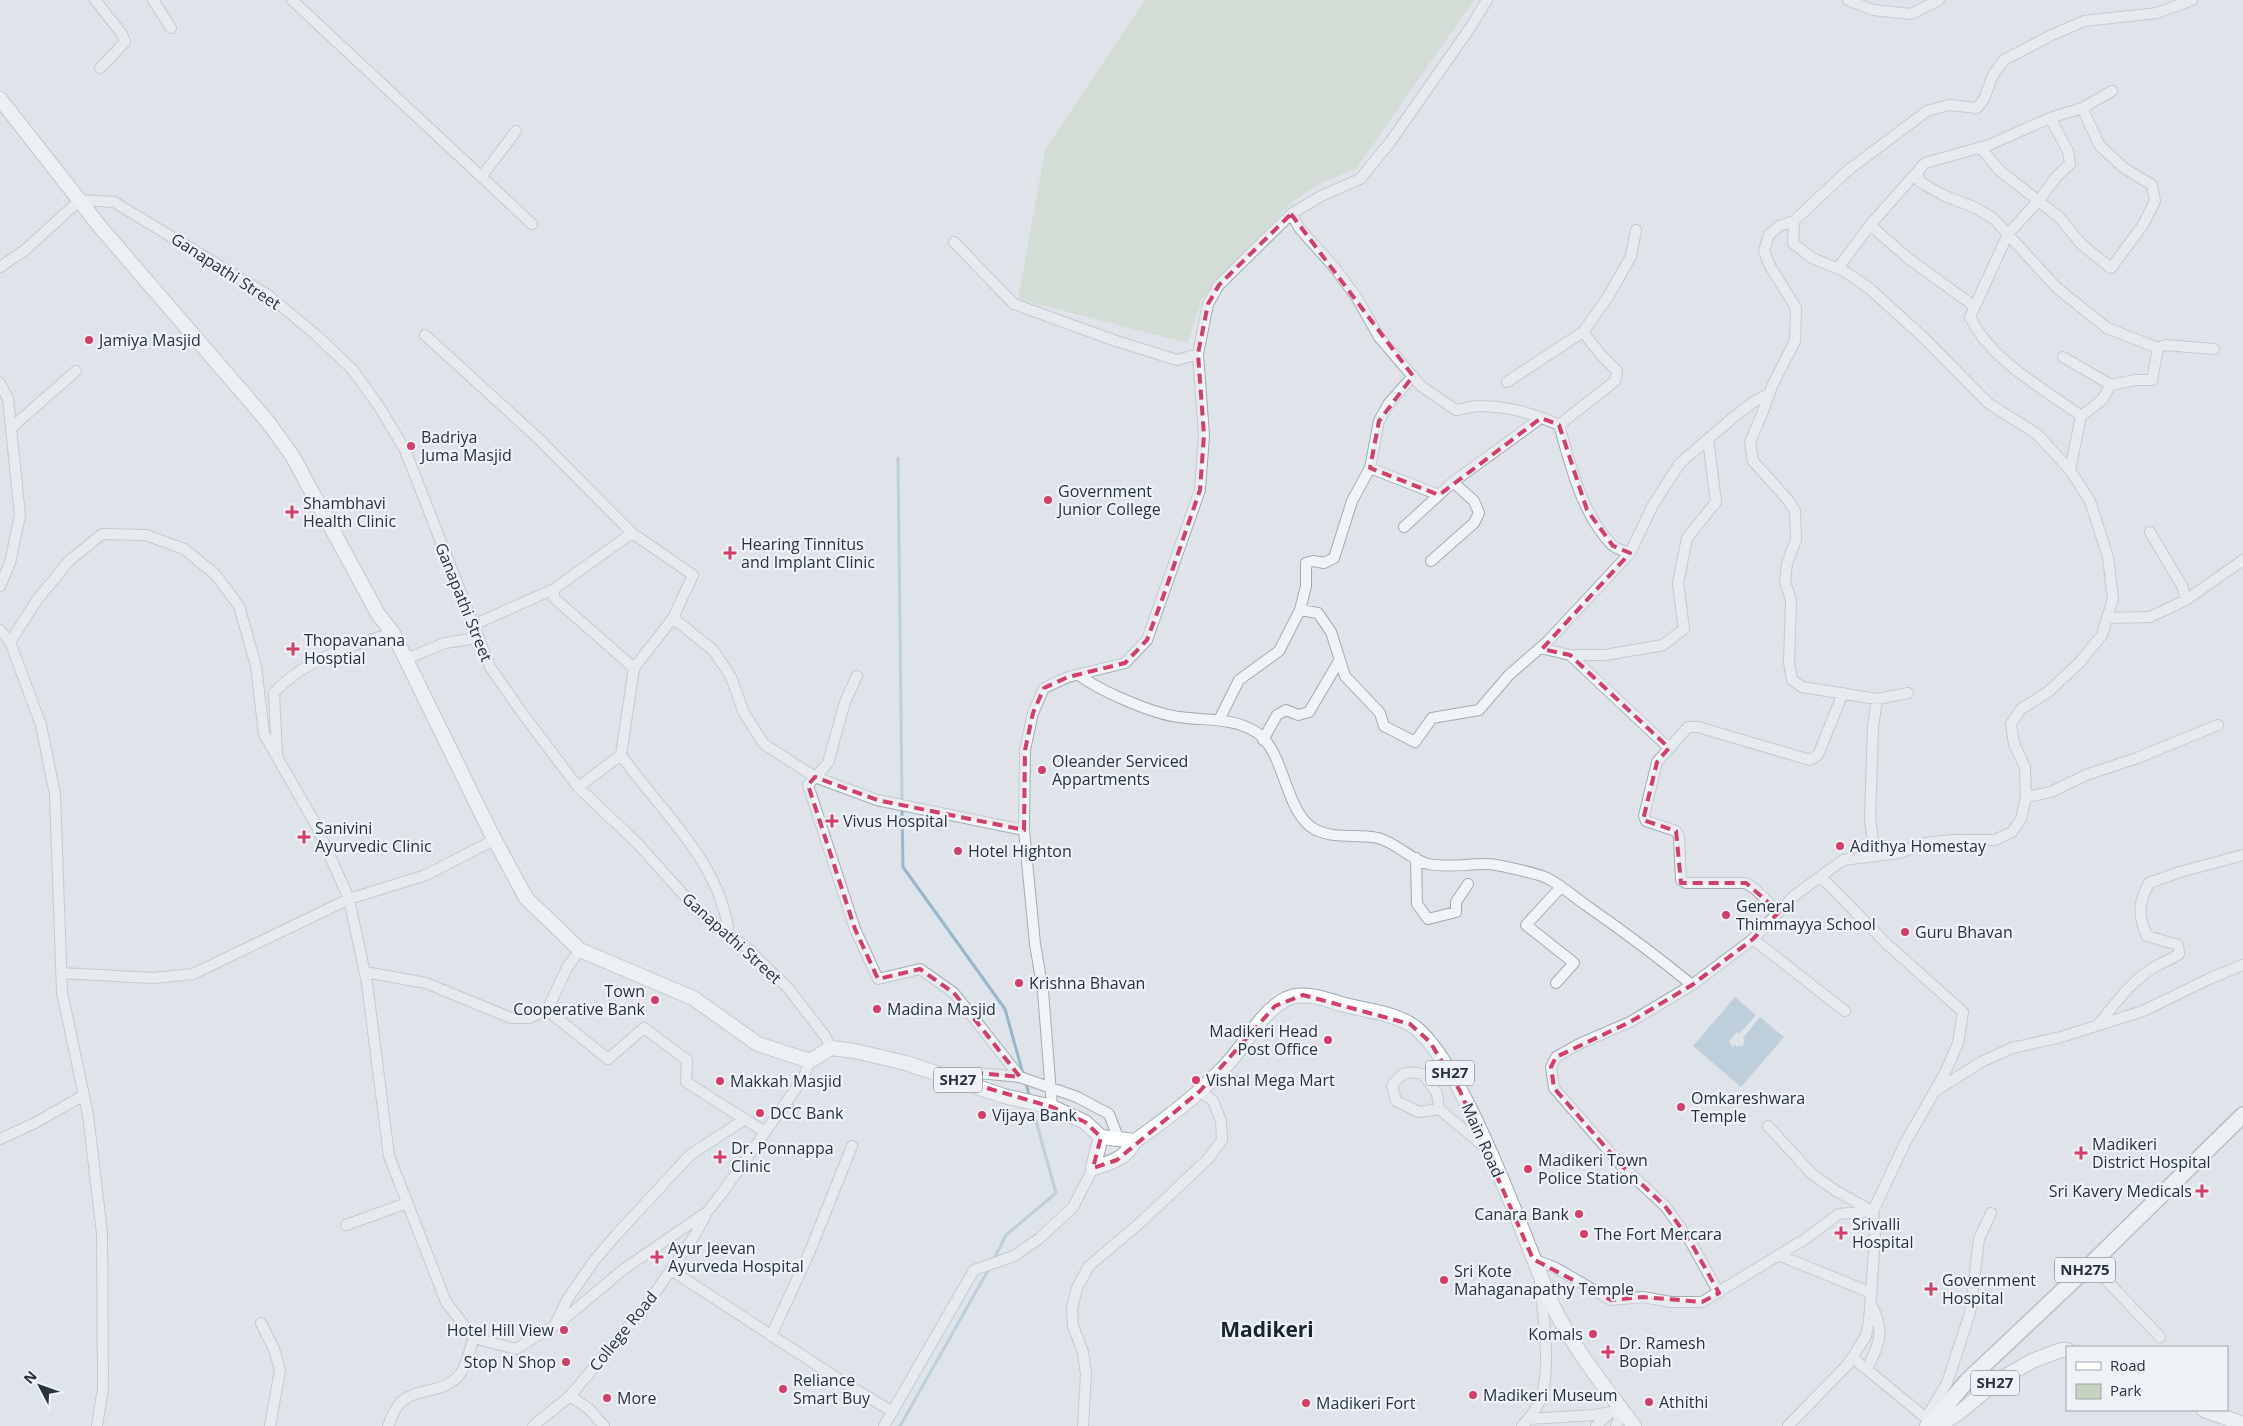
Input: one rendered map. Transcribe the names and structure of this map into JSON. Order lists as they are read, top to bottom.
{
  "streets": {
    "highway": ["NH275"],
    "main road": ["SH27", "Main Road"],
    "street": ["Ganapathi Street", "College Road"]
  },
  "crossings": [
    ["Ganapathi Street", "SH27"],
    ["SH27", "Main Road"],
    ["SH27", "NH275"]
  ],
  "districts": ["Madikeri"],
  "places": {
    "other": [
      "Jamiya Masjid",
      "Badriya Juma Masjid",
      "Government Junior College",
      "Oleander Serviced Appartments",
      "Adithya Homestay",
      "Hotel Highton",
      "General Thimmayya School",
      "Guru Bhavan",
      "Krishna Bhavan",
      "Town Cooperative Bank",
      "Madina Masjid",
      "Madikeri Head Post Office",
      "Vishal Mega Mart",
      "Makkah Masjid",
      "Omkareshwara Temple",
      "DCC Bank",
      "Vijaya Bank",
      "Madikeri Town Police Station",
      "Canara Bank",
      "The Fort Mercara",
      "Sri Kote Mahaganapathy Temple",
      "Hotel Hill View",
      "Komals",
      "Stop N Shop",
      "Reliance Smart Buy",
      "Madikeri Museum",
      "More",
      "Athithi",
      "Madikeri Fort"
    ],
    "health": [
      "Shambhavi Health Clinic",
      "Hearing Tinnitus and Implant Clinic",
      "Thopavanana Hosptial",
      "Vivus Hospital",
      "Sanivini Ayurvedic Clinic",
      "Madikeri District Hospital",
      "Dr. Ponnappa Clinic",
      "Sri Kavery Medicals",
      "Srivalli Hospital",
      "Ayur Jeevan Ayurveda Hospital",
      "Government Hospital",
      "Dr. Ramesh Bopiah"
    ]
  },
  "legend": ["Road", "Park"],
  "north": "top left"
}
